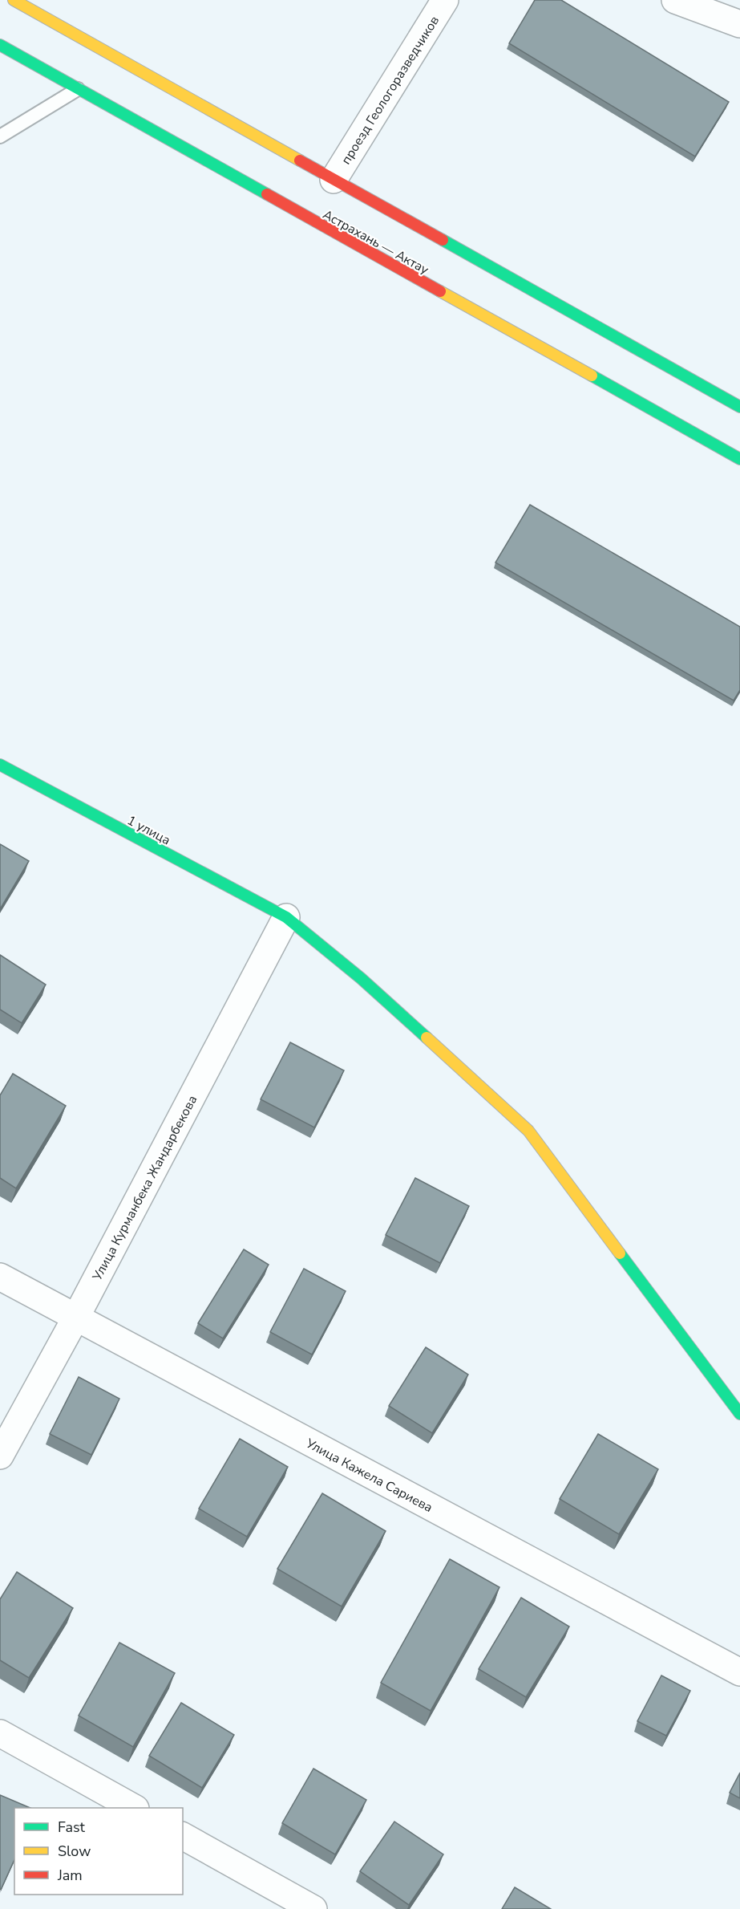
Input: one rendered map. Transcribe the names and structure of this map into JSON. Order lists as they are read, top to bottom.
{
  "streets": {
    "main road": ["Астрахань — Актау", "1 улица"],
    "street": ["проезд Геологоразведчиков", "Улица Курманбека Жандарбекова", "Улица Кажела Сариева"]
  },
  "crossings": [
    ["1 улица", "Улица Курманбека Жандарбекова"],
    ["Улица Курманбека Жандарбекова", "Улица Кажела Сариева"]
  ],
  "legend": ["Fast", "Slow", "Jam"]
}
